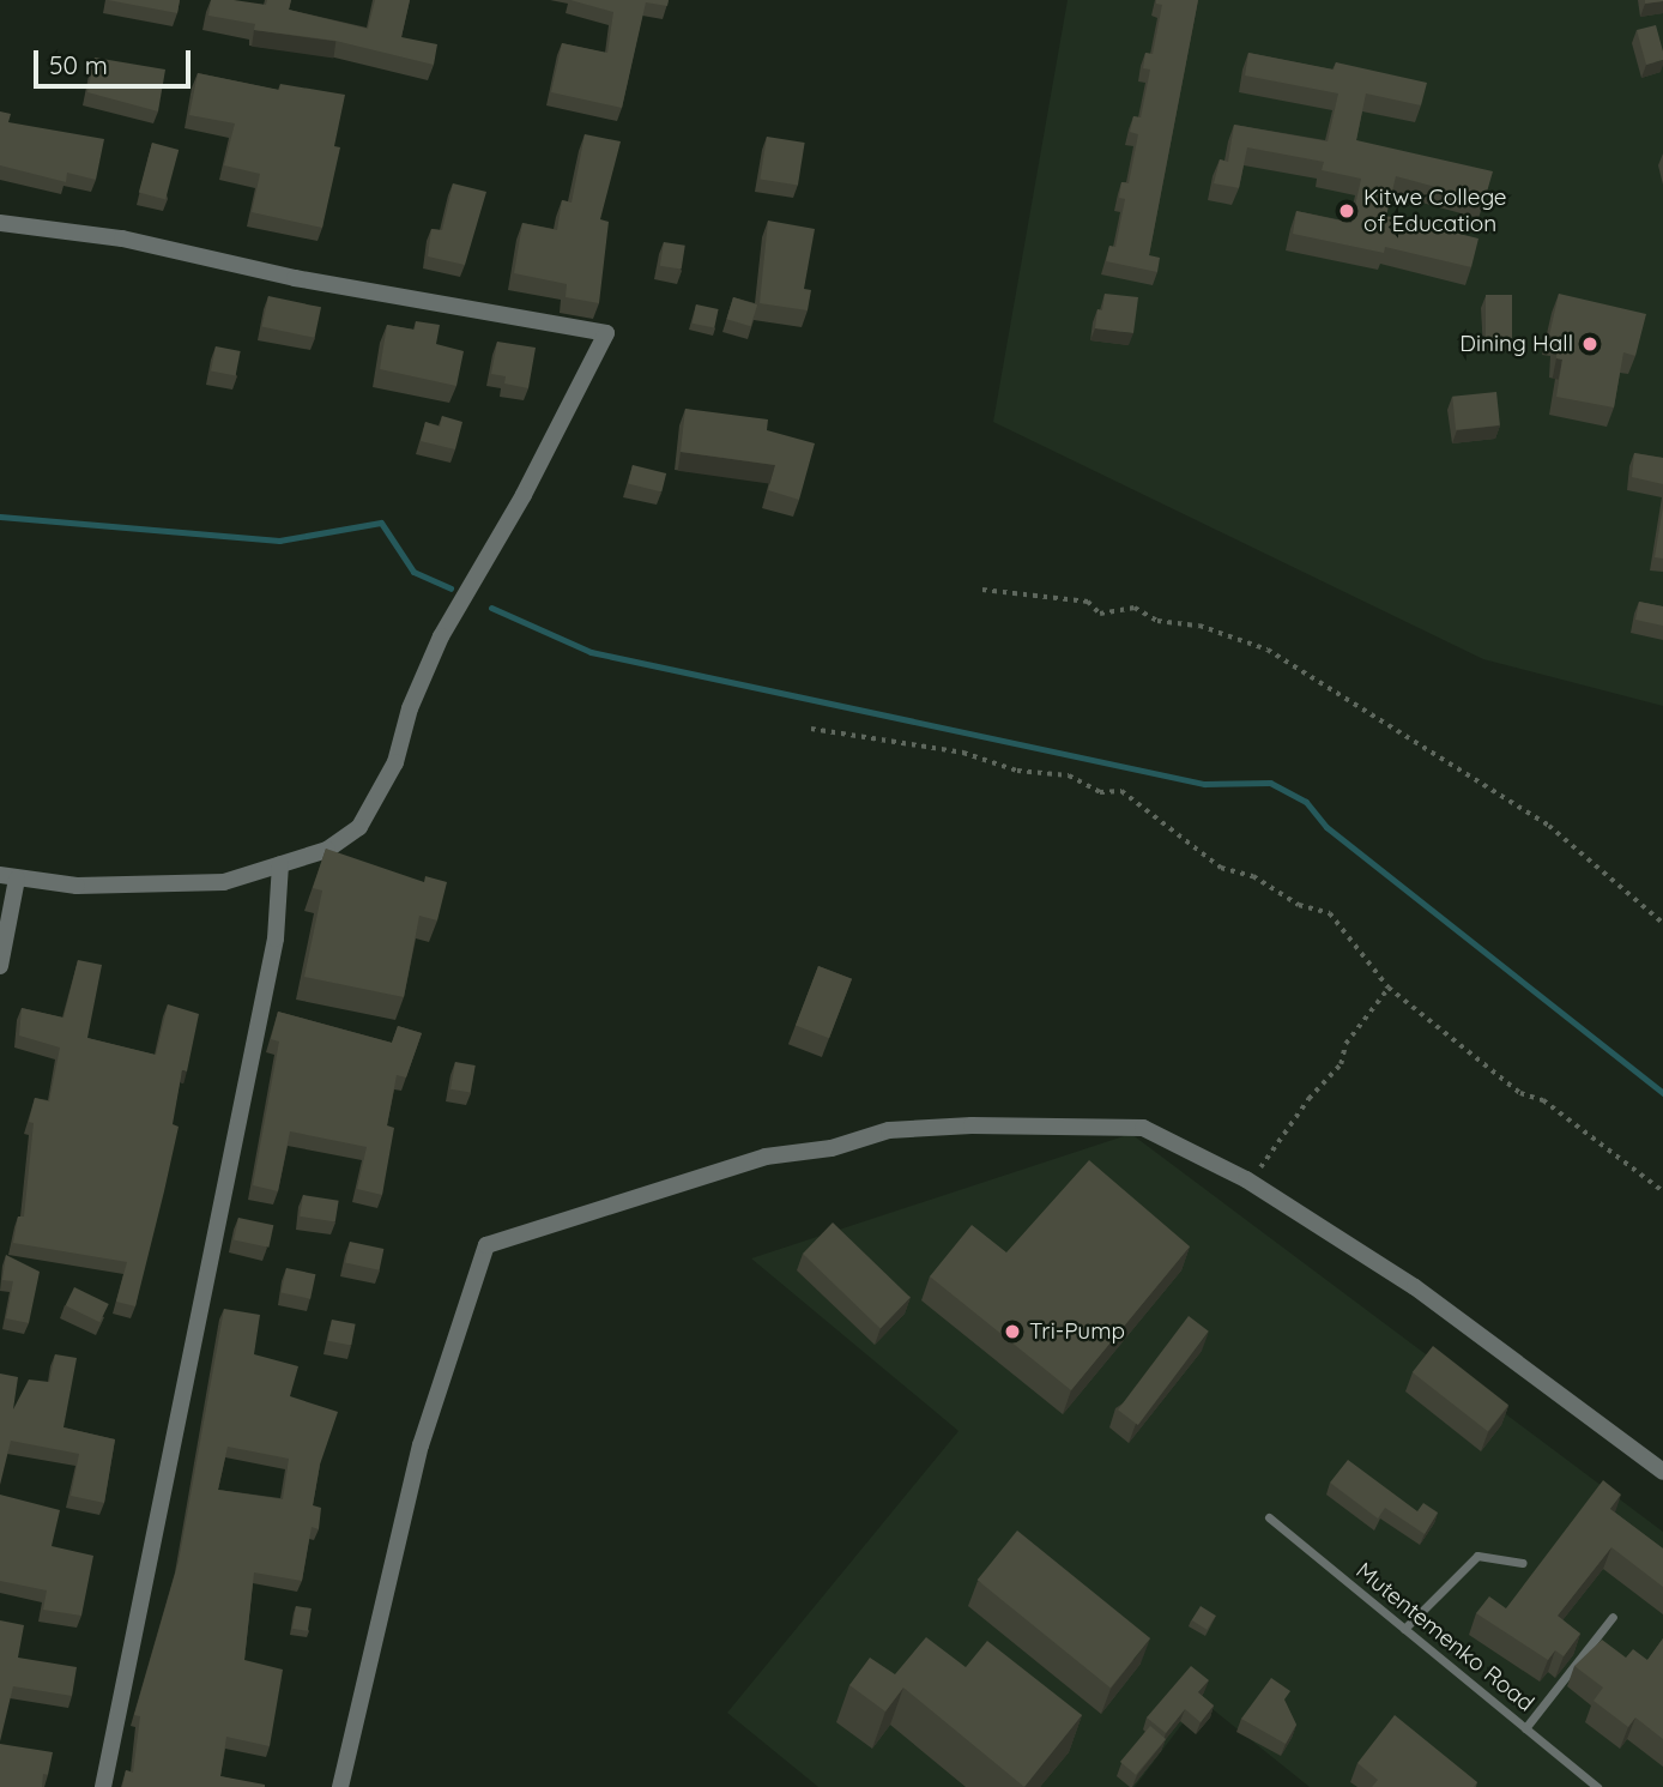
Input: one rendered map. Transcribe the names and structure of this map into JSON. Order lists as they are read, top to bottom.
{
  "streets": {
    "lane": ["Mutentemenko Road"]
  },
  "places": ["Kitwe College of Education", "Dining Hall", "Tri-Pump"],
  "scale_bar": "50 m"
}
